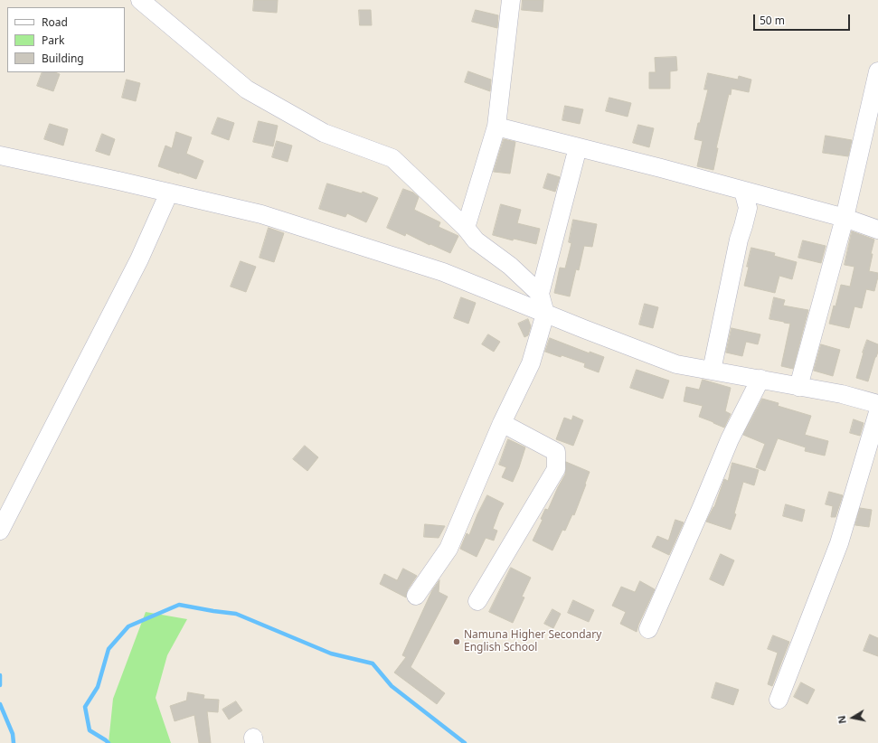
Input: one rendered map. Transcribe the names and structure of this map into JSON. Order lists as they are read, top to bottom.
{
  "places": ["Namuna Higher Secondary English School"],
  "legend": ["Road", "Park", "Building"],
  "scale_bar": "50 m",
  "north": "left"
}
